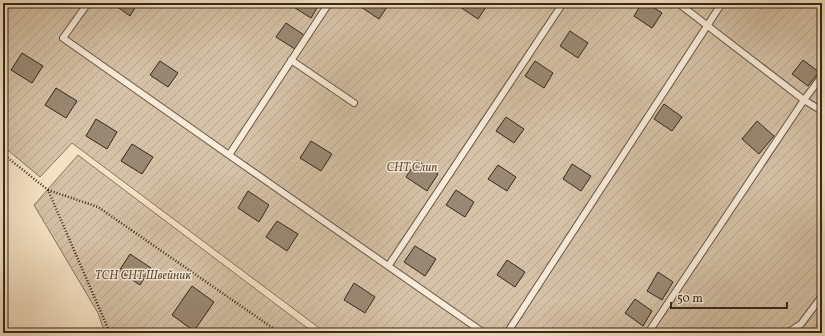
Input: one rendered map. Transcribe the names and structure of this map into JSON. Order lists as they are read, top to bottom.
{
  "parks": ["СНТ Слип", "ТСН СНТ Швейник"],
  "scale_bar": "50 m"
}
